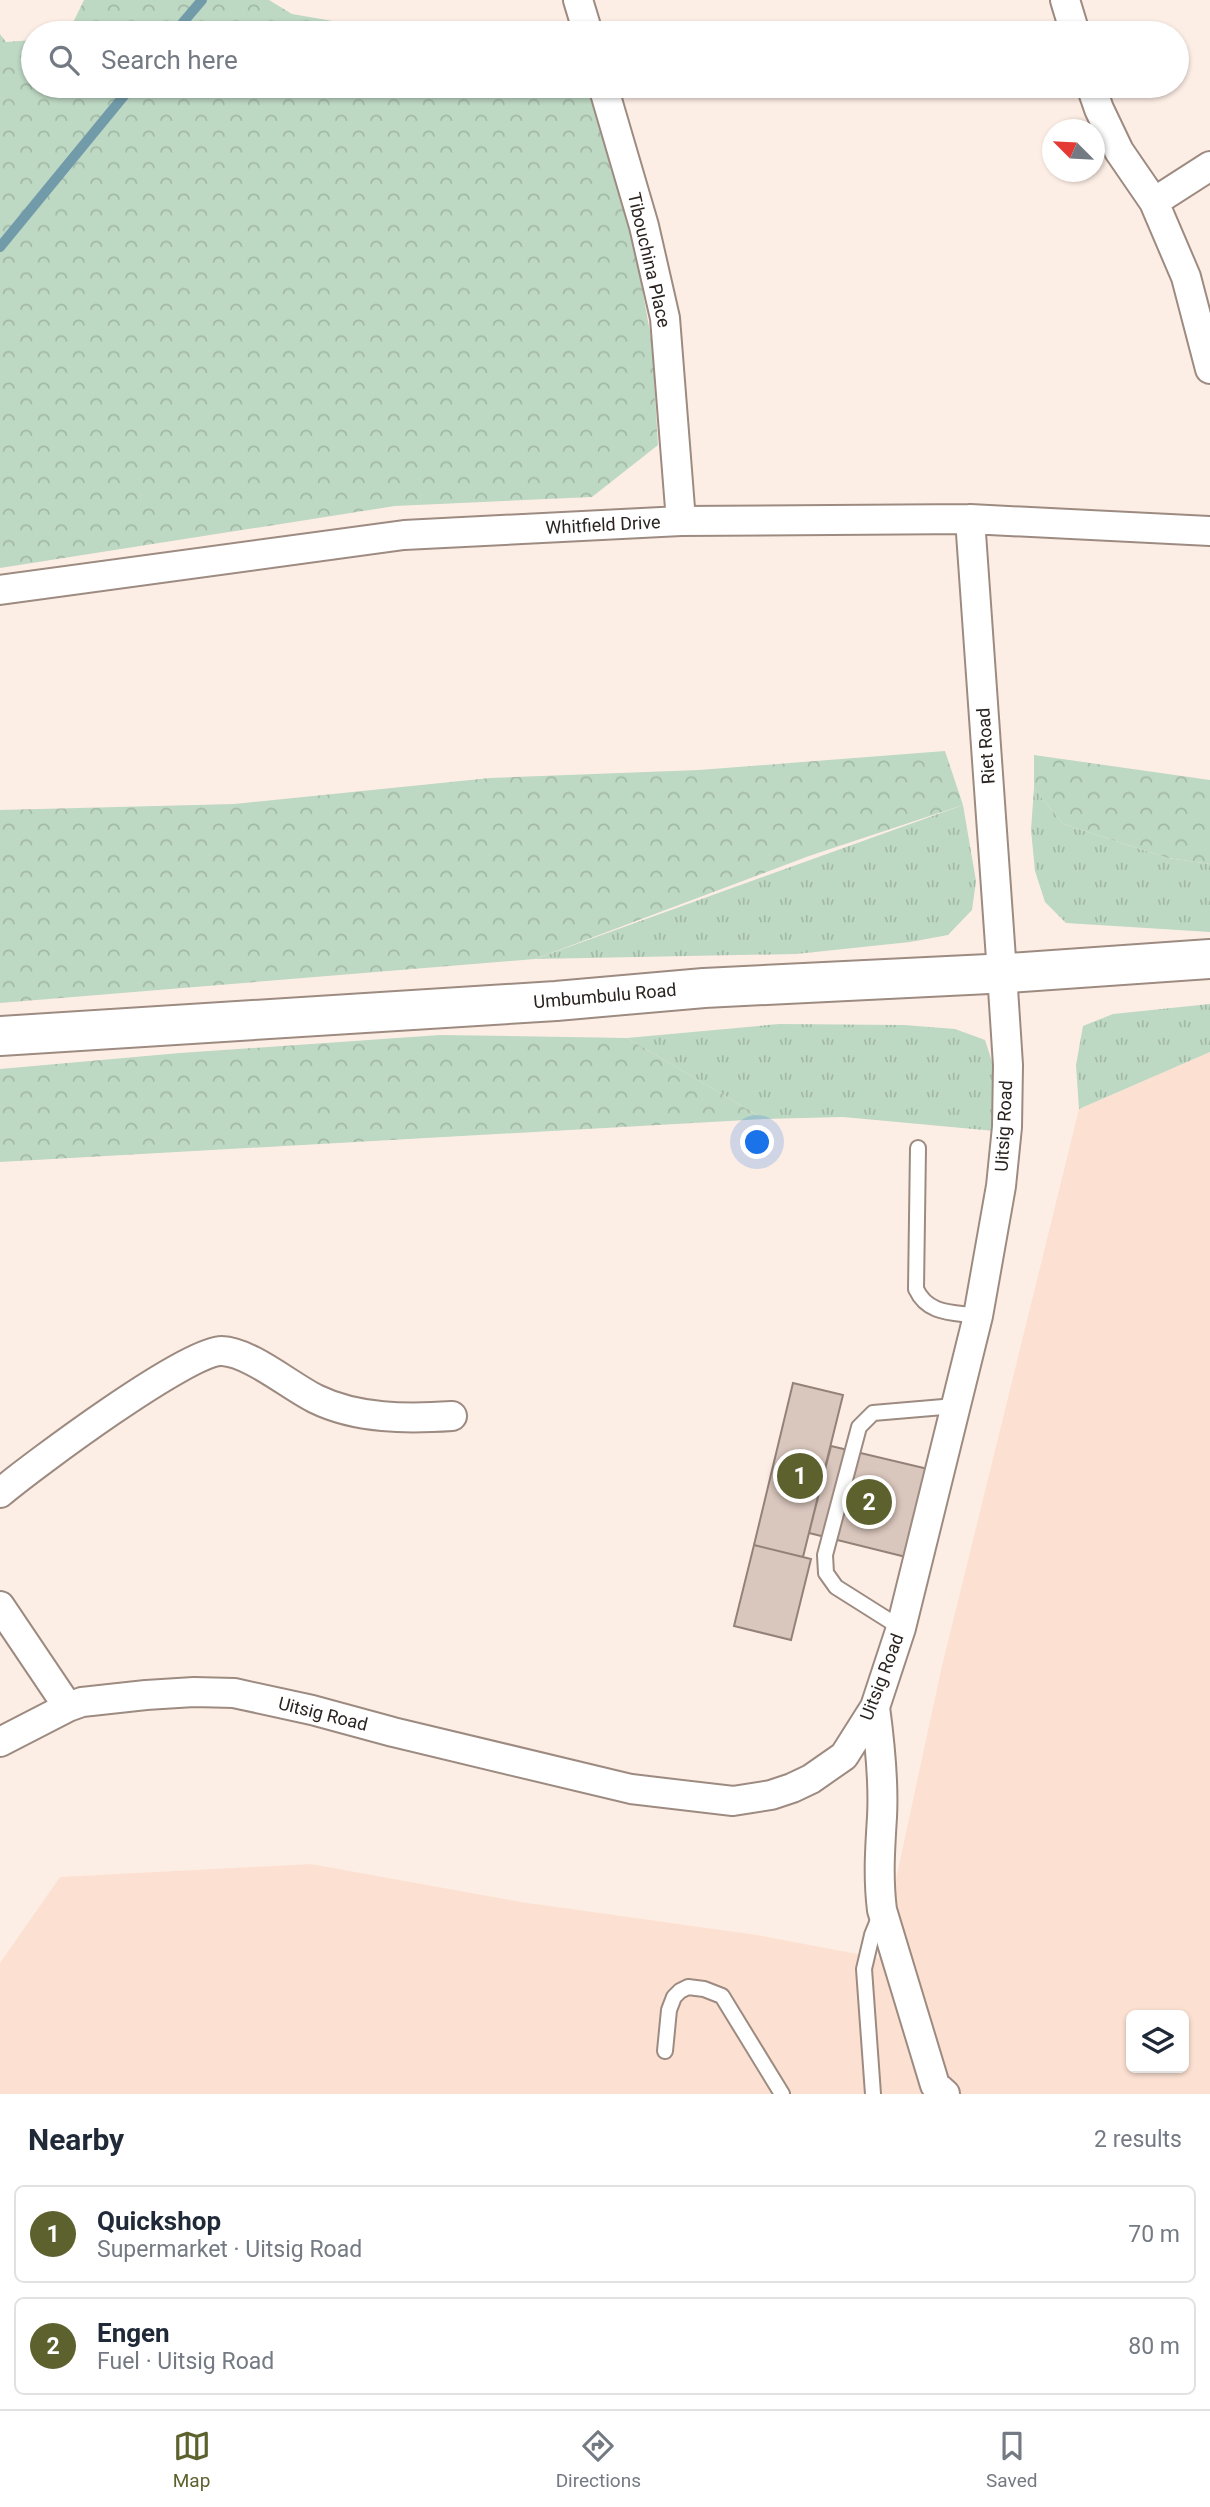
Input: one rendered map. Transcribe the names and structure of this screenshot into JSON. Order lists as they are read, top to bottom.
{
  "streets": {
    "main road": ["Umbumbulu Road"],
    "street": [
      "Tibouchina Place",
      "Whitfield Drive",
      "Riet Road",
      "Uitsig Road"
    ]
  },
  "crossings": [
    ["Tibouchina Place", "Whitfield Drive"],
    ["Whitfield Drive", "Riet Road"],
    ["Riet Road", "Umbumbulu Road"],
    ["Riet Road", "Uitsig Road"],
    ["Umbumbulu Road", "Uitsig Road"]
  ],
  "north": "top left",
  "page": {
    "search": "Search here",
    "pins": ["1", "2"],
    "heading": ["Nearby", "2 results"],
    "list": [
      {
        "mark": "1",
        "name": "Quickshop",
        "note": "Supermarket · Uitsig Road",
        "value": "70 m"
      },
      {
        "mark": "2",
        "name": "Engen",
        "note": "Fuel · Uitsig Road",
        "value": "80 m"
      }
    ],
    "nav": ["Map", "Directions", "Saved"]
  }
}
